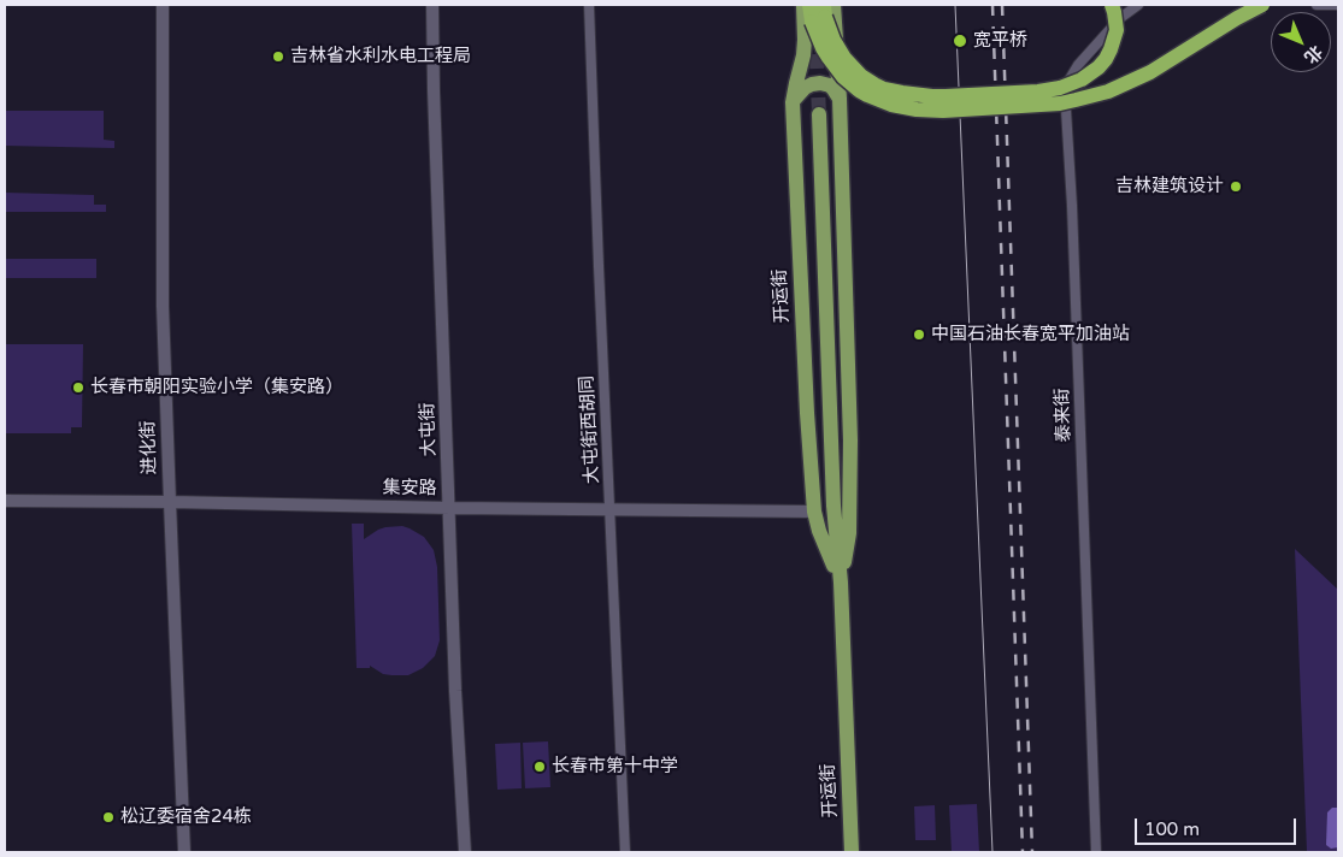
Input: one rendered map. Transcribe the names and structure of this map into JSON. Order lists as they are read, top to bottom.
{
  "streets": {
    "main road": ["开运街"],
    "street": [
      "泰来街",
      "大屯街",
      "大屯街西胡同",
      "进化街",
      "集安路"
    ]
  },
  "crossings": [
    ["开运街", "集安路"],
    ["大屯街", "集安路"],
    ["大屯街西胡同", "集安路"],
    ["进化街", "集安路"]
  ],
  "places": [
    "宽平桥",
    "吉林省水利水电工程局",
    "吉林建筑设计",
    "中国石油长春宽平加油站",
    "长春市朝阳实验小学（集安路）",
    "长春市第十中学",
    "松辽委宿舍24栋"
  ],
  "scale_bar": "100 m",
  "north": "bottom right"
}
